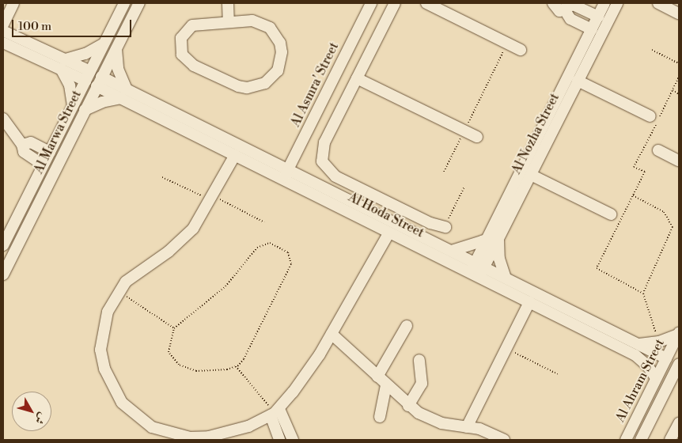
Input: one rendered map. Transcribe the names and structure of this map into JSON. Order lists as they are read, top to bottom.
{
  "streets": {
    "street": [
      "Al Asmra' Street",
      "Al Marwa Street",
      "Al Nozha Street",
      "Al Hoda Street",
      "Al Ahram Street"
    ]
  },
  "crossings": [
    ["Al Asmra' Street", "Al Hoda Street"],
    ["Al Marwa Street", "Al Hoda Street"],
    ["Al Nozha Street", "Al Hoda Street"],
    ["Al Hoda Street", "Al Ahram Street"]
  ],
  "scale_bar": "100 m",
  "north": "bottom right"
}
